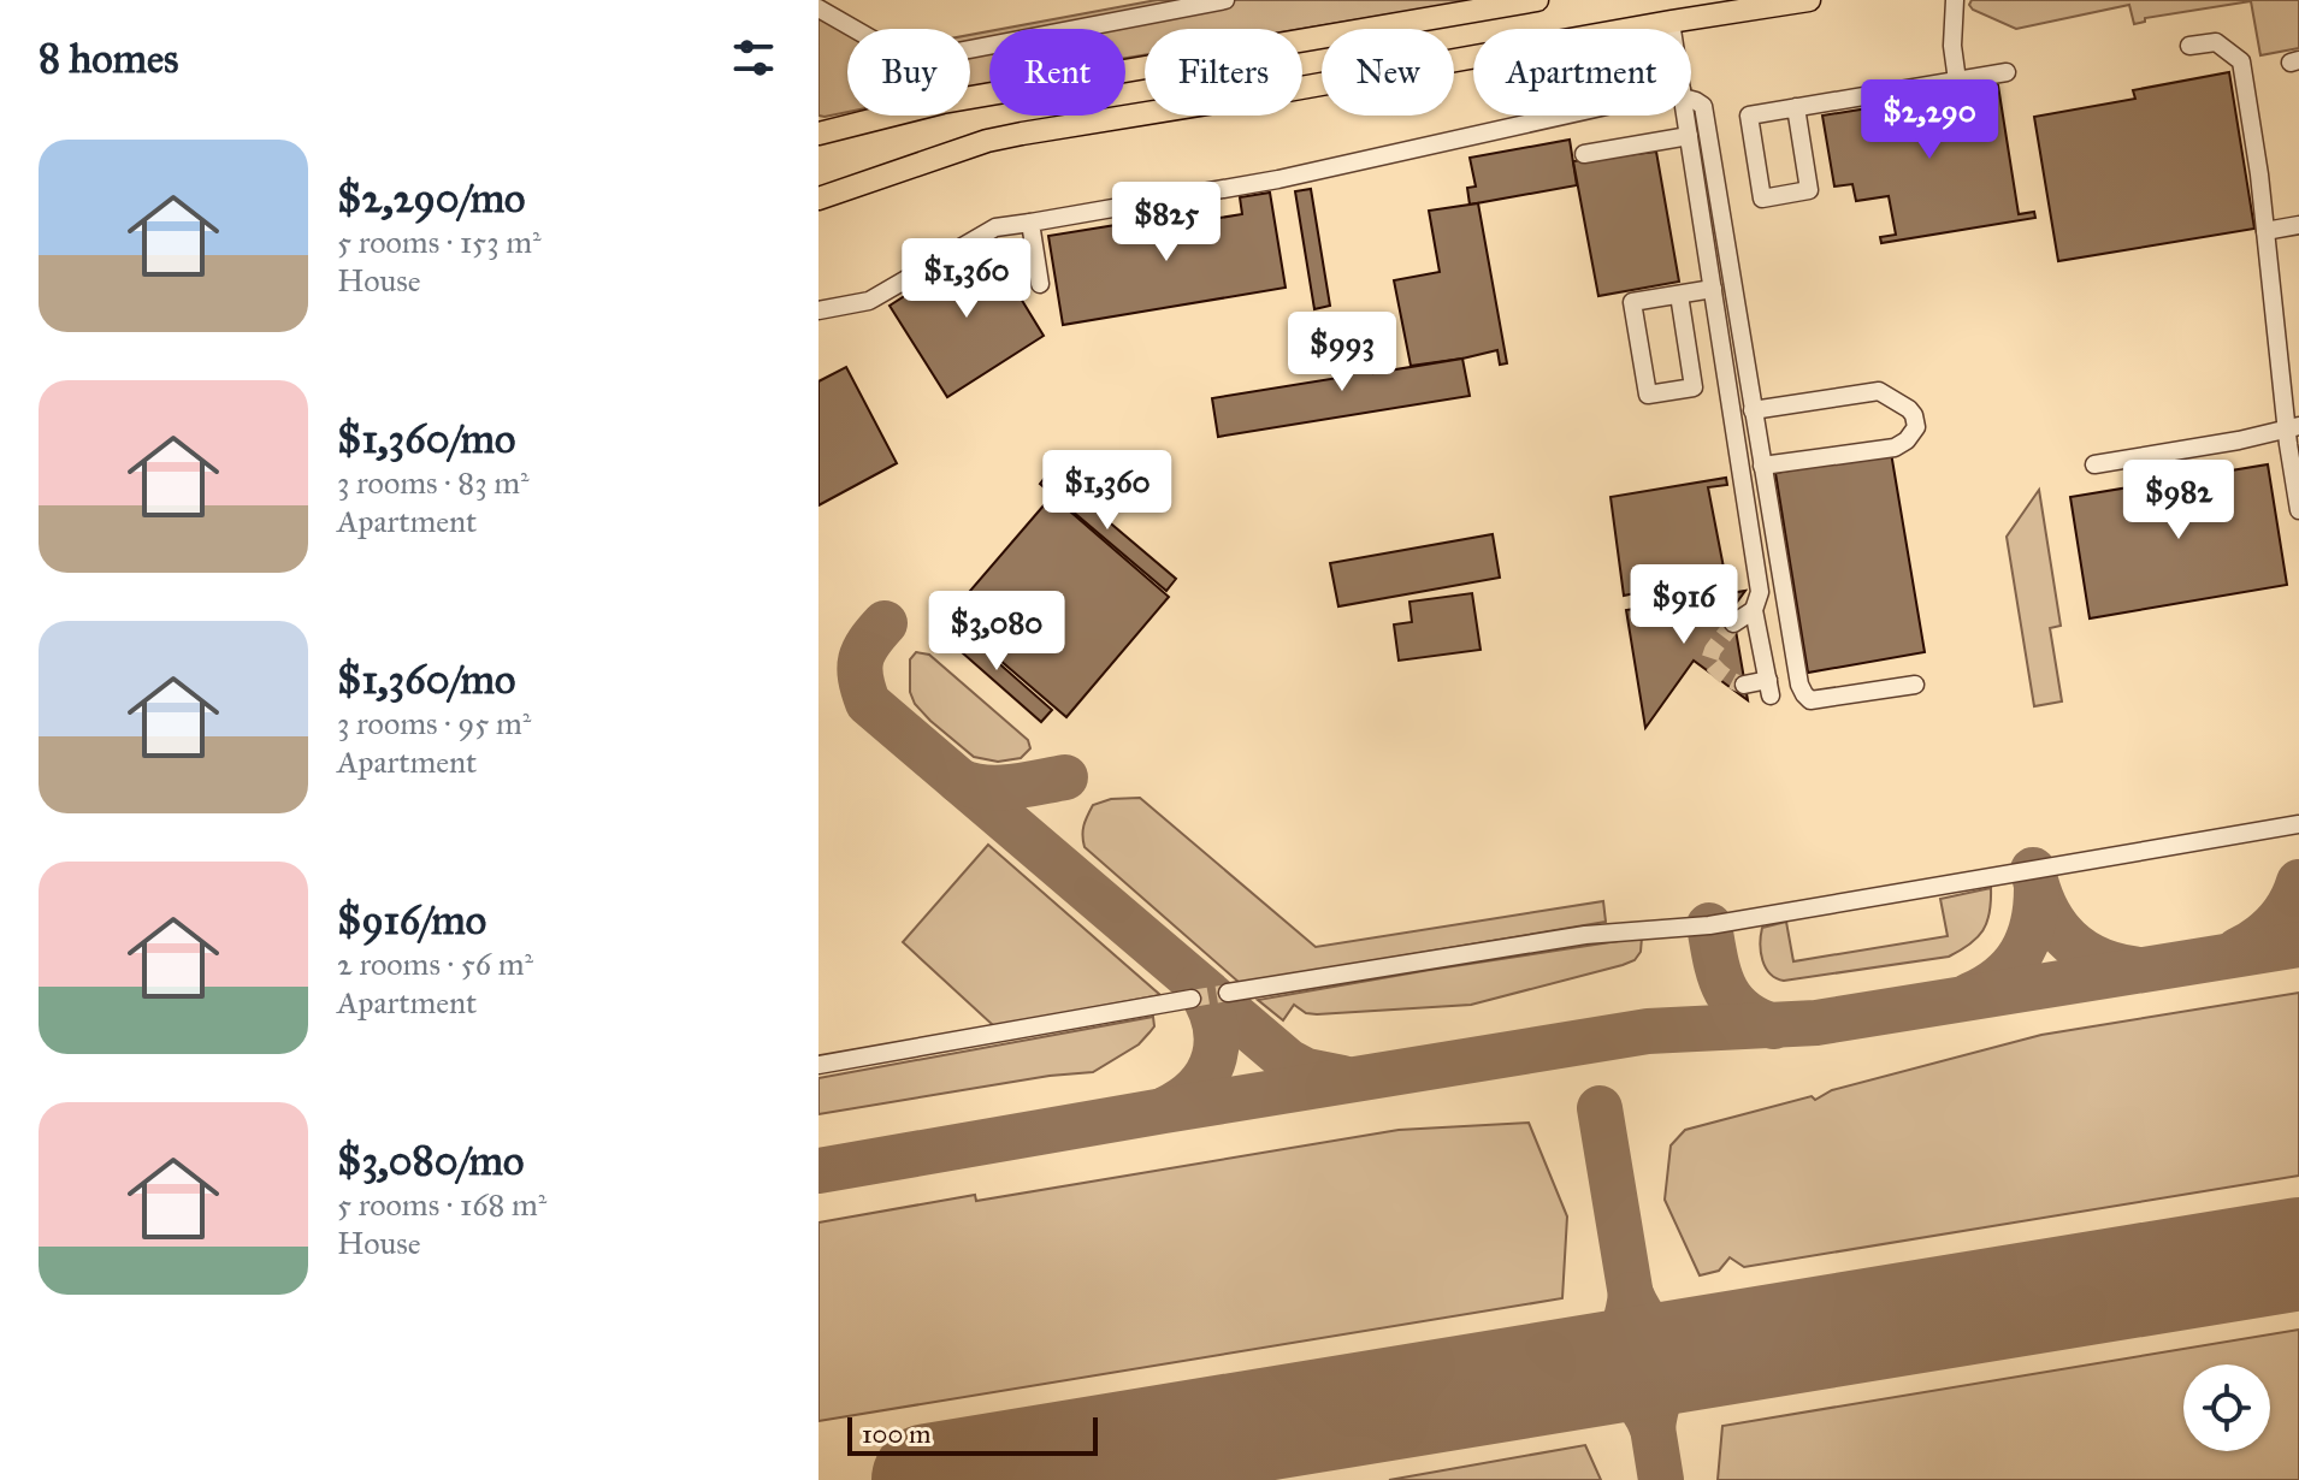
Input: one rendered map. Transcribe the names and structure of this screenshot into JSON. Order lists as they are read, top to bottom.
{
  "scale_bar": "100 m",
  "page": {
    "heading": "8 homes",
    "chip": [
      "Buy",
      "Rent",
      "Filters",
      "New",
      "Apartment"
    ],
    "price": [
      "$2,290",
      "$825",
      "$1,360",
      "$993",
      "$1,360",
      "$982",
      "$916",
      "$3,080"
    ],
    "list": [
      {
        "name": "$2,290/mo",
        "note": "5 rooms · 153 m² · House"
      },
      {
        "name": "$1,360/mo",
        "note": "3 rooms · 83 m² · Apartment"
      },
      {
        "name": "$1,360/mo",
        "note": "3 rooms · 95 m² · Apartment"
      },
      {
        "name": "$916/mo",
        "note": "2 rooms · 56 m² · Apartment"
      },
      {
        "name": "$3,080/mo",
        "note": "5 rooms · 168 m² · House"
      }
    ],
    "scale": "100 m"
  }
}
